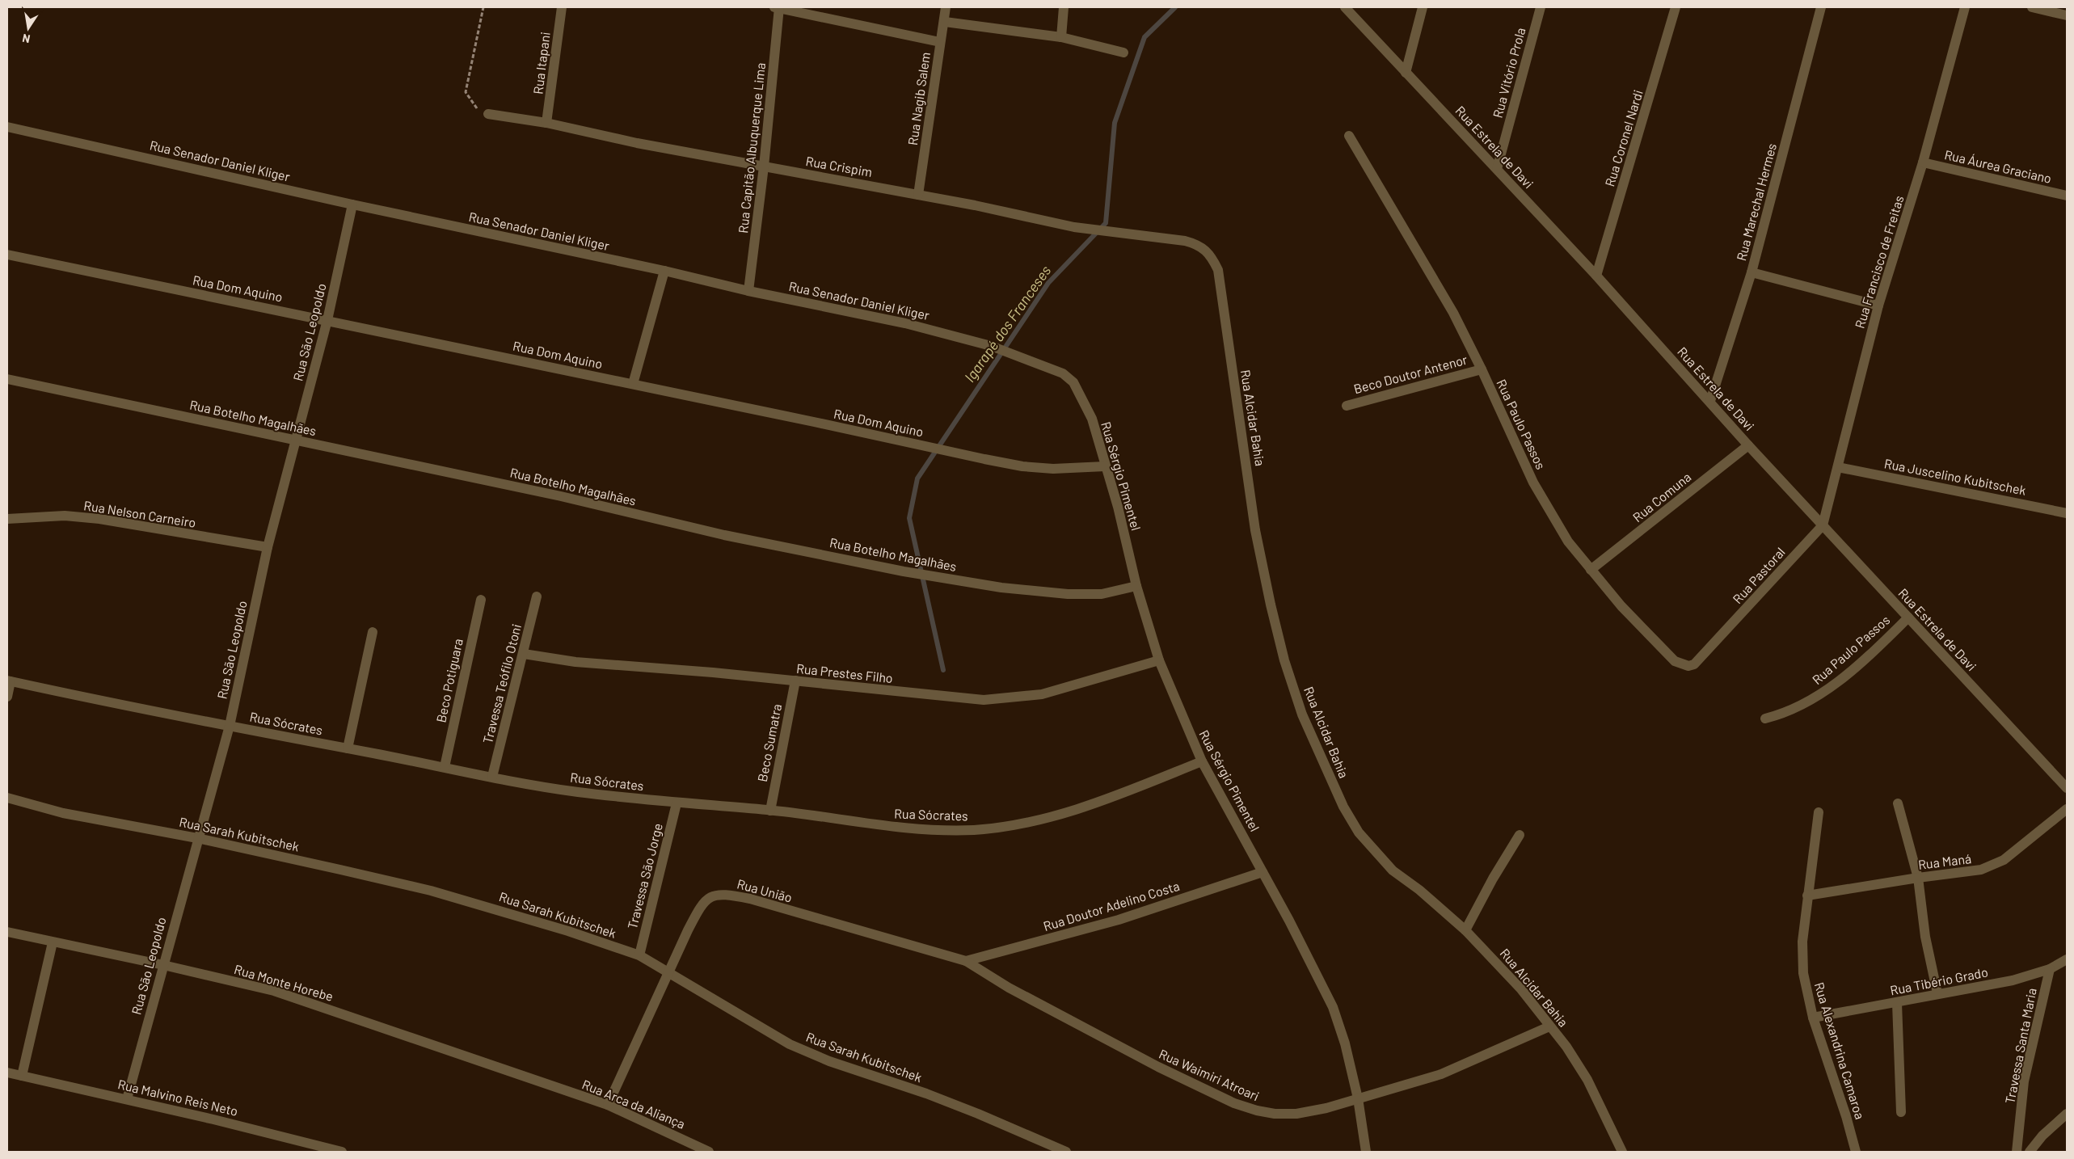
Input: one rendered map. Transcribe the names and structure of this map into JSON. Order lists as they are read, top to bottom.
{
  "streets": {
    "street": [
      "Rua Itapani",
      "Rua Vitório Prola",
      "Rua Nagib Salem",
      "Rua Coronel Nardi",
      "Rua Estrela de Davi",
      "Rua Capitão Albuquerque Lima",
      "Rua Senador Daniel Kliger",
      "Rua Crispim",
      "Rua Áurea Graciano",
      "Rua Marechal Hermes",
      "Rua Francisco de Freitas",
      "Rua Dom Aquino",
      "Rua São Leopoldo",
      "Beco Doutor Antenor",
      "Rua Botelho Magalhães",
      "Rua Alcidar Bahia",
      "Rua Paulo Passos",
      "Rua Sérgio Pimentel",
      "Rua Juscelino Kubitschek",
      "Rua Comuna",
      "Rua Nelson Carneiro",
      "Rua Pastoral",
      "Rua Prestes Filho",
      "Beco Potiguara",
      "Travessa Teófilo Otoni",
      "Rua Sócrates",
      "Beco Sumatra",
      "Rua Sarah Kubitschek",
      "Rua Maná",
      "Travessa São Jorge",
      "Rua União",
      "Rua Doutor Adelino Costa",
      "Rua Tibério Grado",
      "Rua Monte Horebe",
      "Travessa Santa Maria",
      "Rua Alexandrina Camaroa",
      "Rua Waimiri Atroari",
      "Rua Malvino Reis Neto",
      "Rua Arca da Aliança"
    ]
  },
  "crossings": [
    ["Rua Itapani", "Rua Crispim"],
    ["Rua Vitório Prola", "Rua Estrela de Davi"],
    ["Rua Nagib Salem", "Rua Crispim"],
    ["Rua Coronel Nardi", "Rua Estrela de Davi"],
    ["Rua Estrela de Davi", "Rua Marechal Hermes"],
    ["Rua Estrela de Davi", "Rua Francisco de Freitas"],
    ["Rua Estrela de Davi", "Rua Paulo Passos"],
    ["Rua Estrela de Davi", "Rua Comuna"],
    ["Rua Estrela de Davi", "Rua Pastoral"],
    ["Rua Capitão Albuquerque Lima", "Rua Senador Daniel Kliger"],
    ["Rua Capitão Albuquerque Lima", "Rua Crispim"],
    ["Rua Senador Daniel Kliger", "Rua São Leopoldo"],
    ["Rua Senador Daniel Kliger", "Rua Sérgio Pimentel"],
    ["Rua Crispim", "Rua Alcidar Bahia"],
    ["Rua Áurea Graciano", "Rua Francisco de Freitas"],
    ["Rua Francisco de Freitas", "Rua Juscelino Kubitschek"],
    ["Rua Francisco de Freitas", "Rua Pastoral"],
    ["Rua Dom Aquino", "Rua São Leopoldo"],
    ["Rua Dom Aquino", "Rua Sérgio Pimentel"],
    ["Rua São Leopoldo", "Rua Botelho Magalhães"],
    ["Rua São Leopoldo", "Rua Nelson Carneiro"],
    ["Rua São Leopoldo", "Rua Sócrates"],
    ["Rua São Leopoldo", "Rua Sarah Kubitschek"],
    ["Rua São Leopoldo", "Rua Monte Horebe"],
    ["Rua São Leopoldo", "Rua Malvino Reis Neto"],
    ["Beco Doutor Antenor", "Rua Paulo Passos"],
    ["Rua Botelho Magalhães", "Rua Sérgio Pimentel"],
    ["Rua Alcidar Bahia", "Rua Waimiri Atroari"],
    ["Rua Paulo Passos", "Rua Comuna"],
    ["Rua Paulo Passos", "Rua Pastoral"],
    ["Rua Sérgio Pimentel", "Rua Prestes Filho"],
    ["Rua Sérgio Pimentel", "Rua Sócrates"],
    ["Rua Sérgio Pimentel", "Rua Doutor Adelino Costa"],
    ["Rua Sérgio Pimentel", "Rua Waimiri Atroari"],
    ["Rua Prestes Filho", "Travessa Teófilo Otoni"],
    ["Rua Prestes Filho", "Beco Sumatra"],
    ["Beco Potiguara", "Rua Sócrates"],
    ["Travessa Teófilo Otoni", "Rua Sócrates"],
    ["Rua Sócrates", "Beco Sumatra"],
    ["Rua Sócrates", "Travessa São Jorge"],
    ["Rua Sarah Kubitschek", "Travessa São Jorge"],
    ["Rua Sarah Kubitschek", "Rua União"],
    ["Rua Maná", "Rua Alexandrina Camaroa"],
    ["Rua União", "Rua Doutor Adelino Costa"],
    ["Rua União", "Rua Waimiri Atroari"],
    ["Rua União", "Rua Arca da Aliança"],
    ["Rua Doutor Adelino Costa", "Rua Waimiri Atroari"],
    ["Rua Tibério Grado", "Travessa Santa Maria"],
    ["Rua Tibério Grado", "Rua Alexandrina Camaroa"],
    ["Rua Monte Horebe", "Rua Arca da Aliança"]
  ],
  "water": ["Igarapé dos Franceses"],
  "north": "bottom"
}
